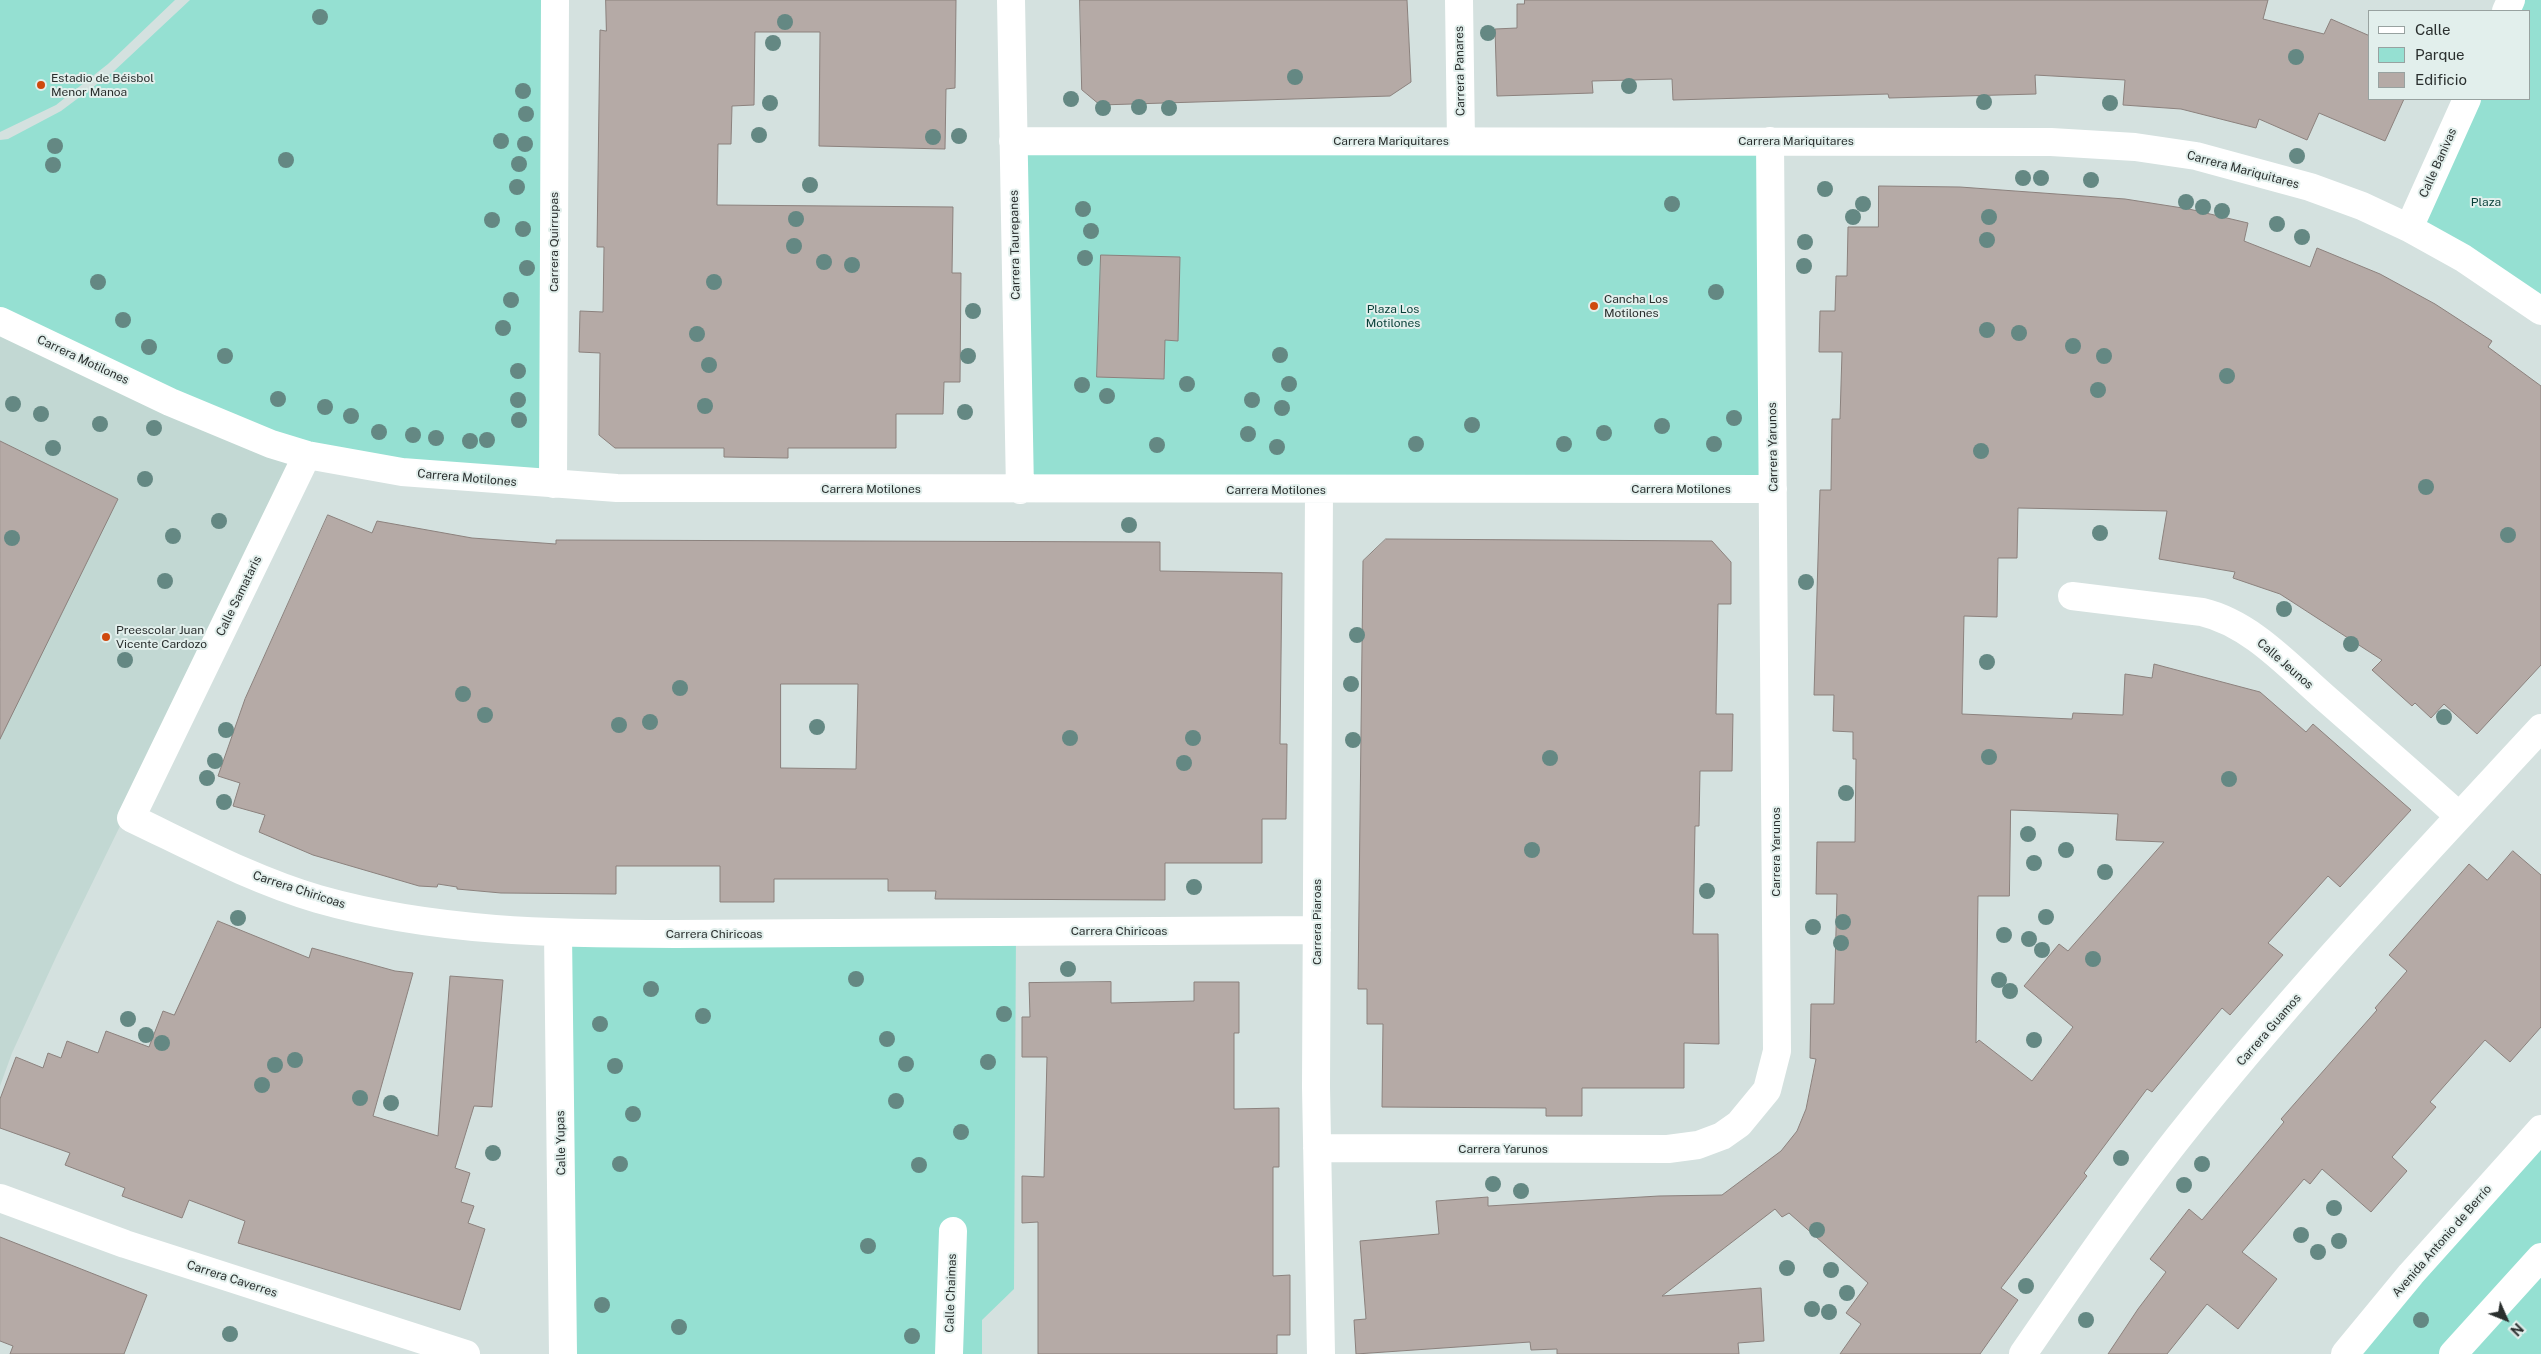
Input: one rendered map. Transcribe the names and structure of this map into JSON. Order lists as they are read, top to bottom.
{
  "streets": {
    "street": [
      "Carrera Panares",
      "Carrera Mariquitares",
      "Calle Banivas",
      "Carrera Quirrupas",
      "Carrera Taurepanes",
      "Carrera Motilones",
      "Carrera Yarunos",
      "Calle Samataris",
      "Calle Jeunos",
      "Carrera Chiricoas",
      "Carrera Piaroas",
      "Carrera Guamos",
      "Calle Yupas",
      "Avenida Antonio de Berrío",
      "Carrera Caverres",
      "Calle Chaimas"
    ]
  },
  "crossings": [
    ["Carrera Panares", "Carrera Mariquitares"],
    ["Carrera Mariquitares", "Calle Banivas"],
    ["Carrera Mariquitares", "Carrera Taurepanes"],
    ["Carrera Mariquitares", "Carrera Yarunos"],
    ["Carrera Quirrupas", "Carrera Motilones"],
    ["Carrera Taurepanes", "Carrera Motilones"],
    ["Carrera Motilones", "Carrera Yarunos"],
    ["Carrera Motilones", "Calle Samataris"],
    ["Carrera Motilones", "Carrera Piaroas"],
    ["Carrera Yarunos", "Carrera Piaroas"],
    ["Calle Samataris", "Carrera Chiricoas"],
    ["Calle Jeunos", "Carrera Guamos"],
    ["Carrera Chiricoas", "Carrera Piaroas"],
    ["Carrera Chiricoas", "Calle Yupas"]
  ],
  "parks": ["Plaza", "Plaza Los Motilones"],
  "places": ["Estadio de Béisbol Menor Manoa", "Cancha Los Motilones", "Preescolar Juan Vicente Cardozo"],
  "legend": ["Calle", "Parque", "Edificio"],
  "north": "bottom right"
}
